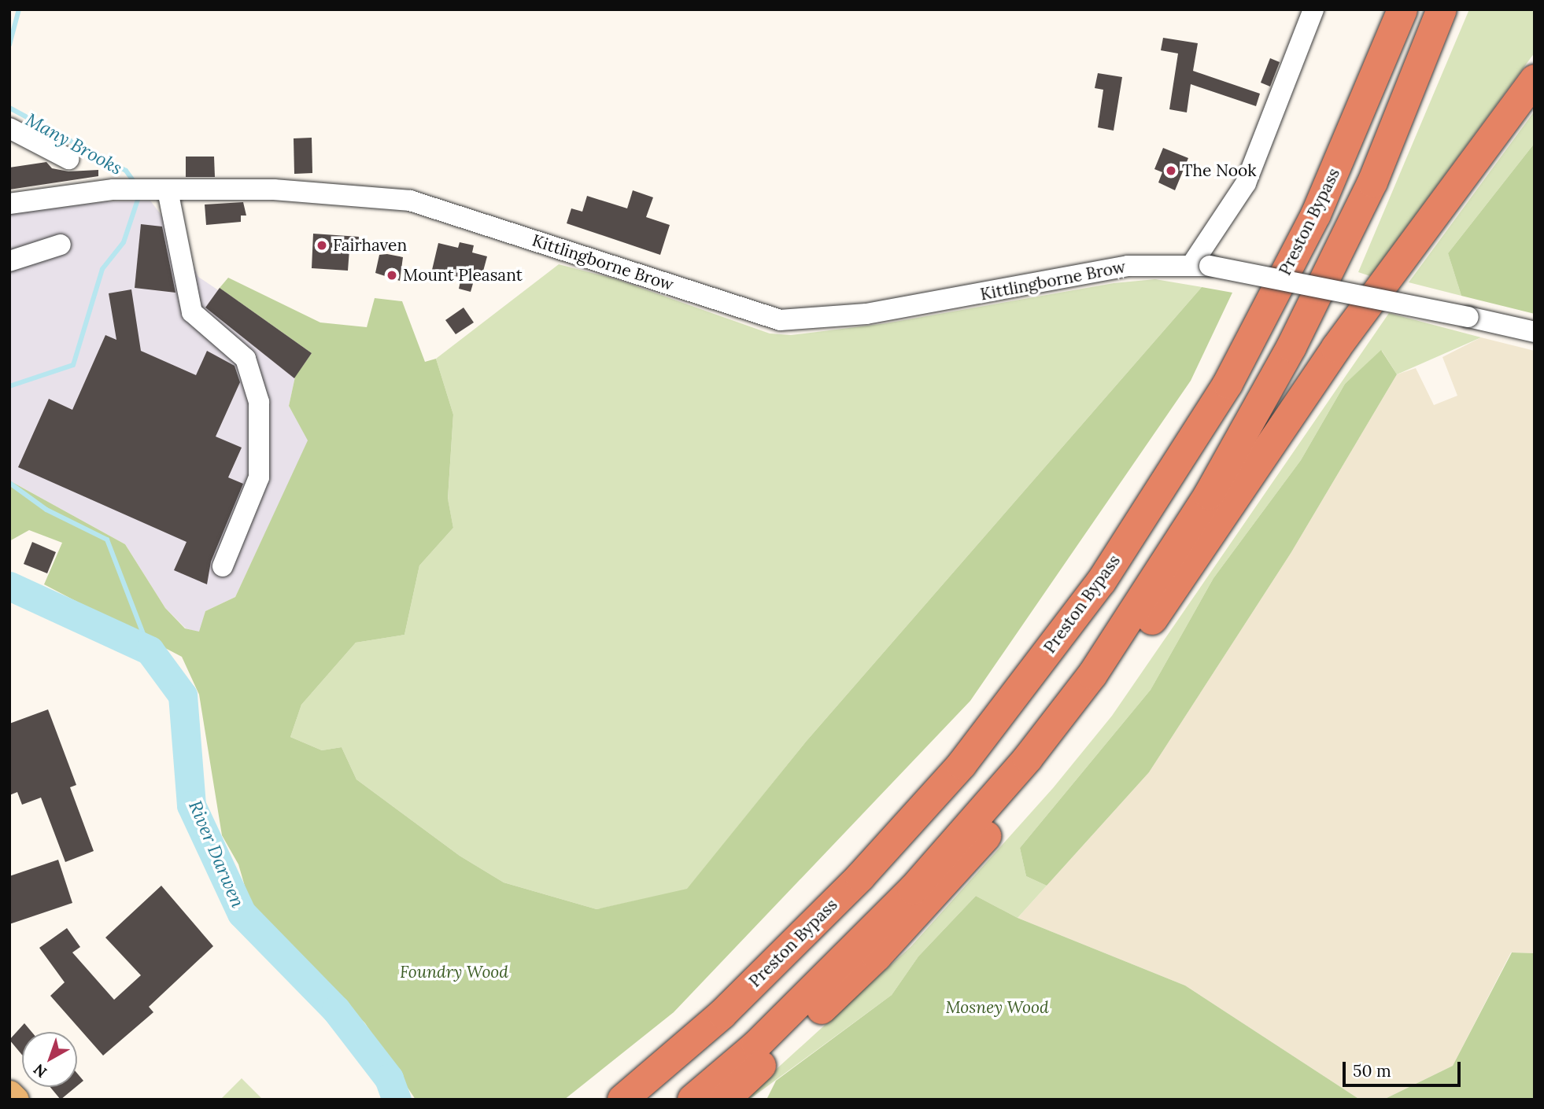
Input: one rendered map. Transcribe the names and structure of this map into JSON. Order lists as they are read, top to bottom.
{
  "streets": {
    "highway": ["Preston Bypass"],
    "street": ["Kittlingborne Brow"]
  },
  "water": ["Many Brooks", "River Darwen"],
  "parks": ["Foundry Wood", "Mosney Wood"],
  "places": ["The Nook", "Fairhaven", "Mount Pleasant"],
  "scale_bar": "50 m",
  "north": "bottom left"
}
